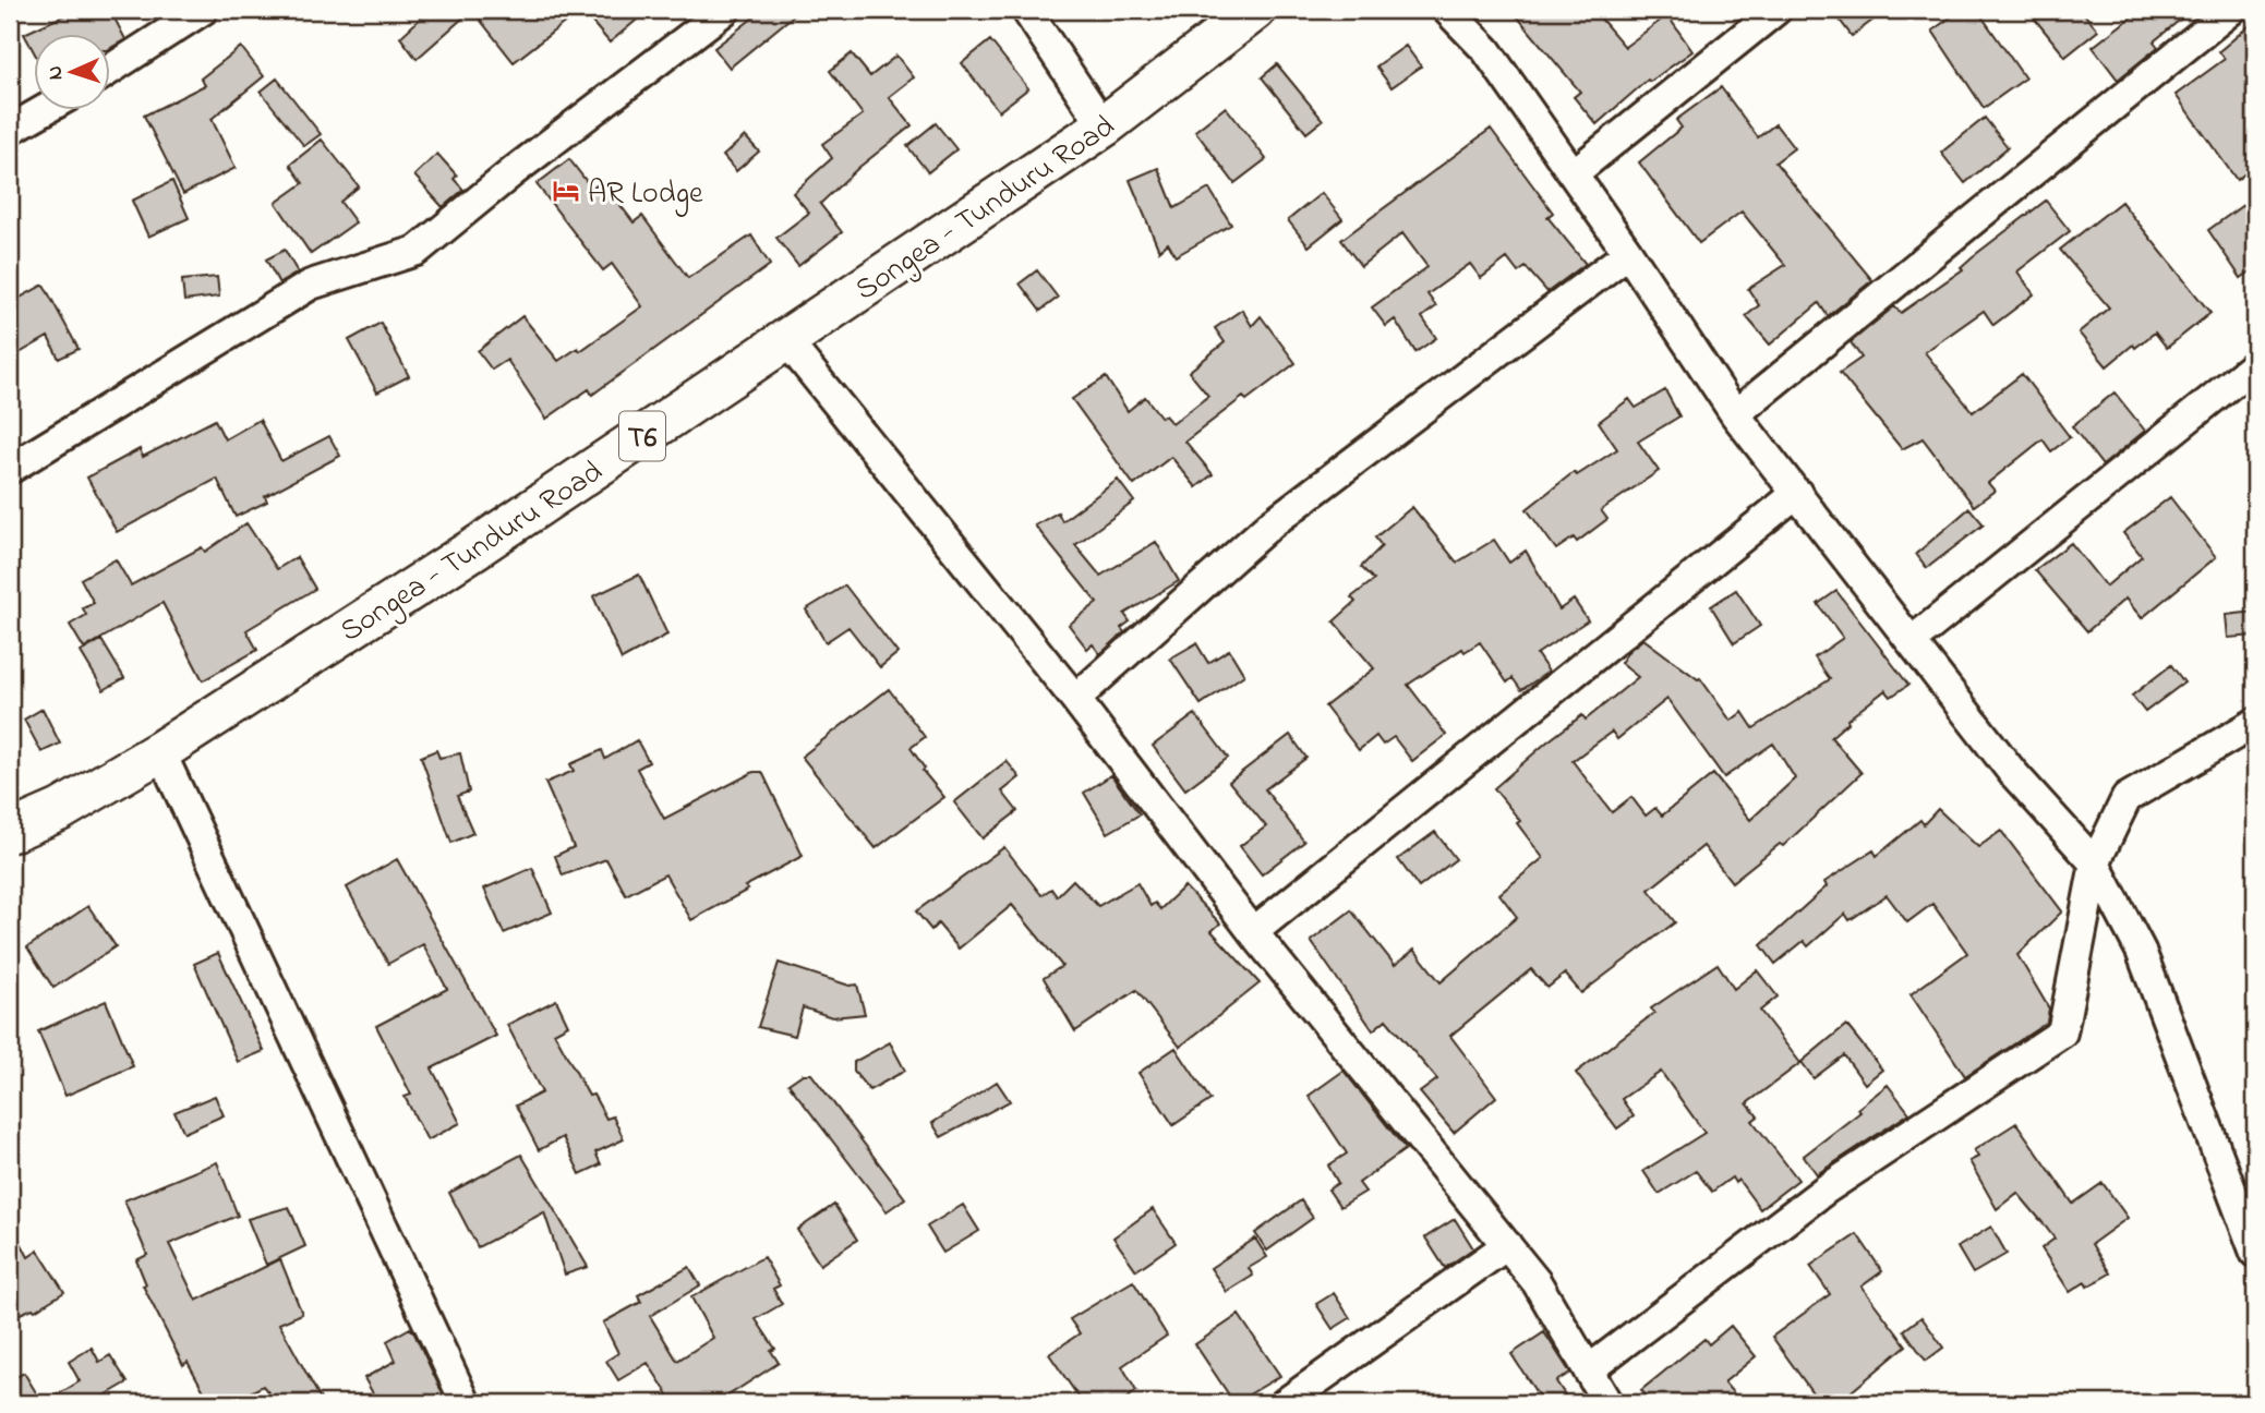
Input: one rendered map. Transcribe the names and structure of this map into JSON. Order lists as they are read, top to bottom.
{
  "streets": {
    "highway": ["Songea - Tunduru Road", "T6"]
  },
  "places": {
    "hotel": ["AR Lodge"]
  },
  "north": "left"
}
